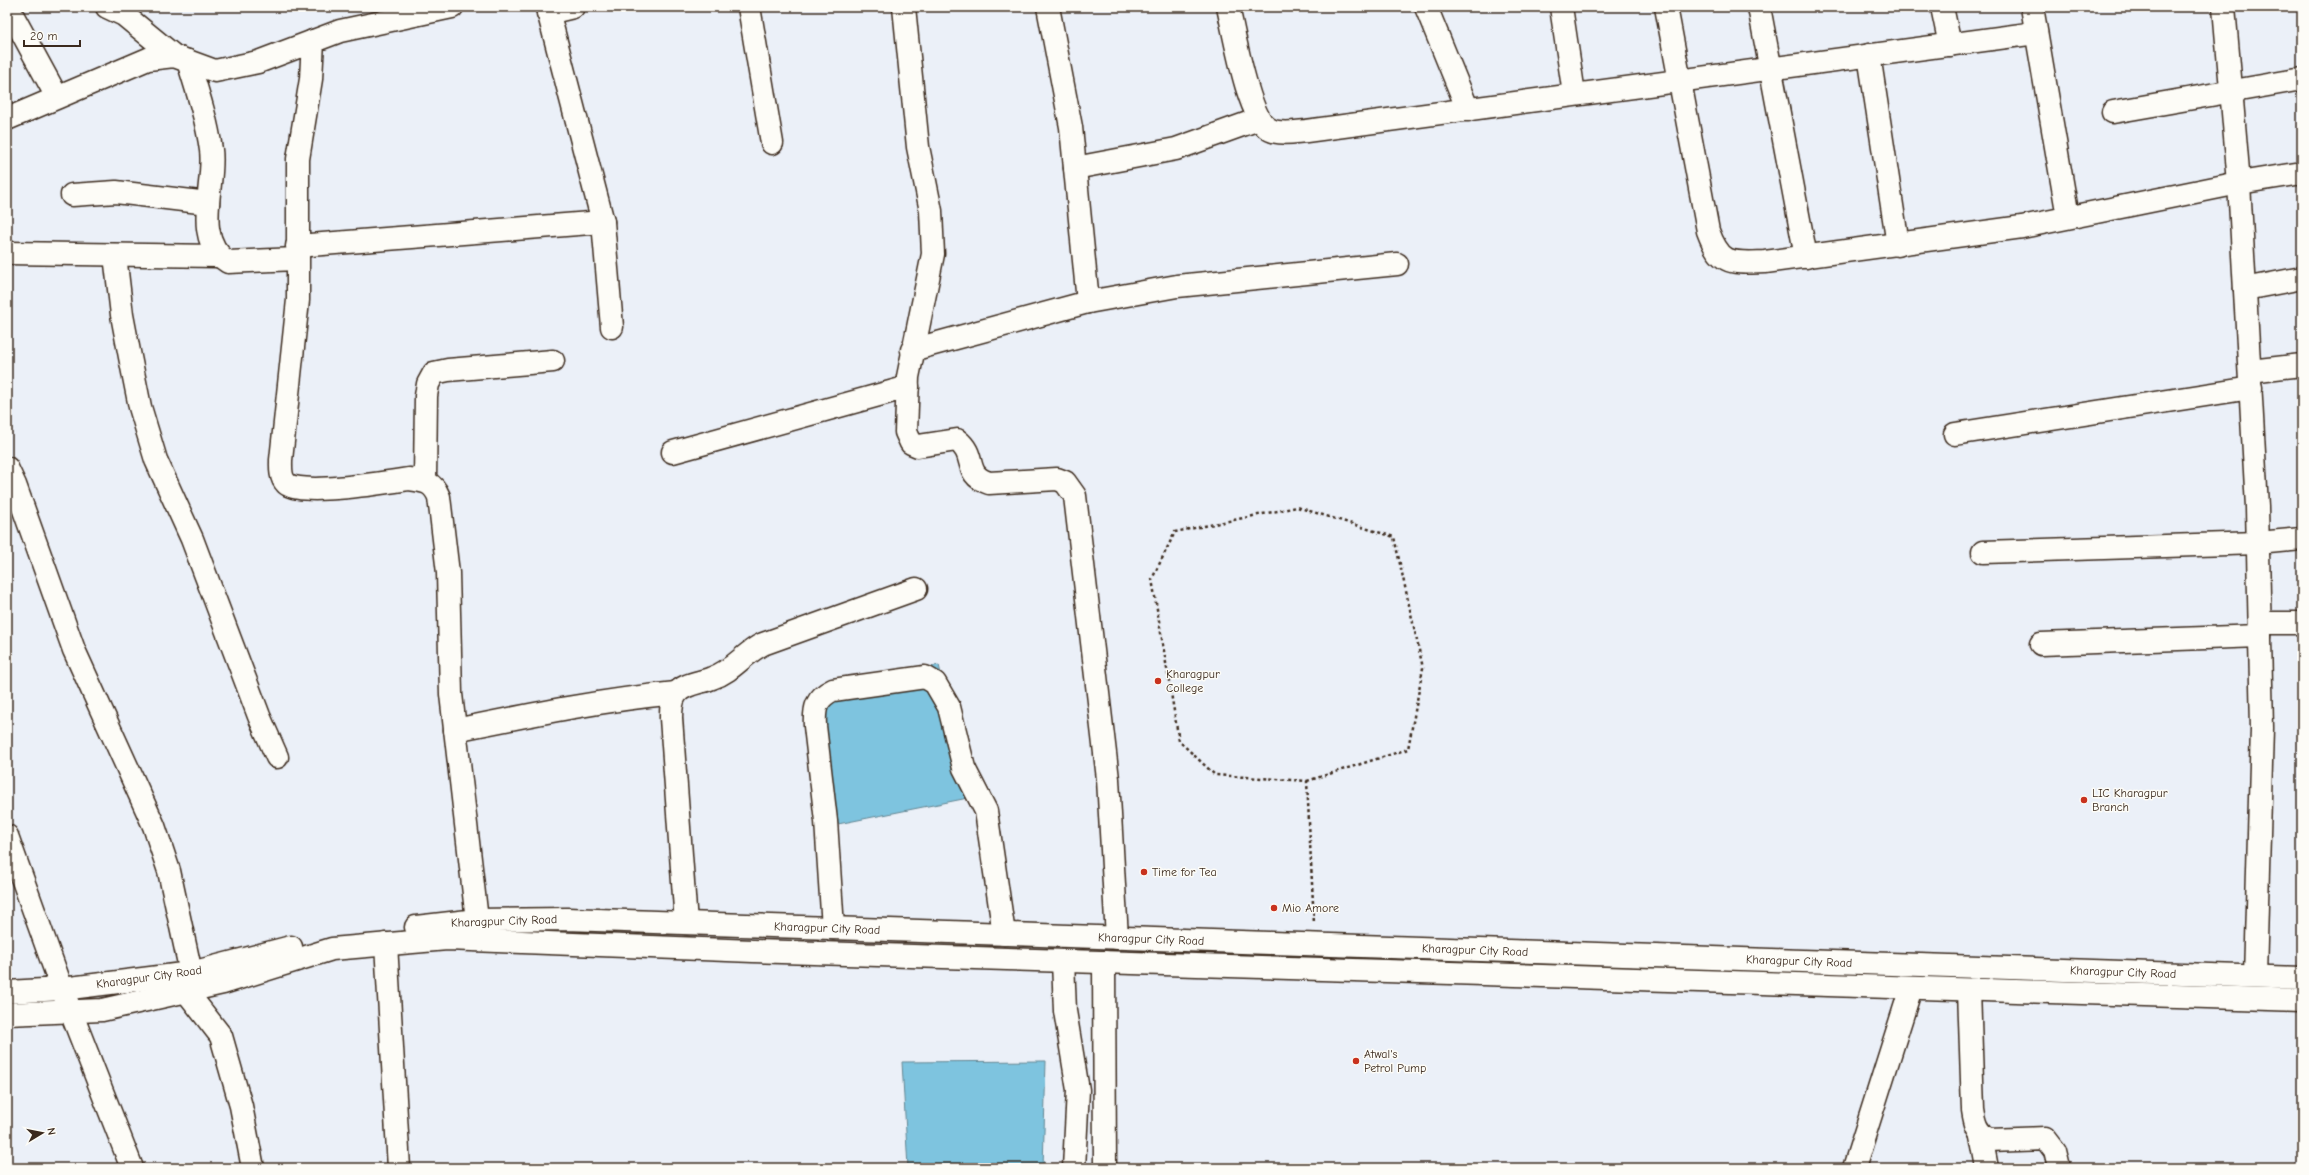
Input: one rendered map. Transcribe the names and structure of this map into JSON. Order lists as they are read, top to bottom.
{
  "streets": {
    "street": ["Kharagpur City Road"]
  },
  "places": [
    "Kharagpur College",
    "LIC Kharagpur Branch",
    "Time for Tea",
    "Mio Amore",
    "Atwal's Petrol Pump"
  ],
  "scale_bar": "20 m",
  "north": "right"
}
